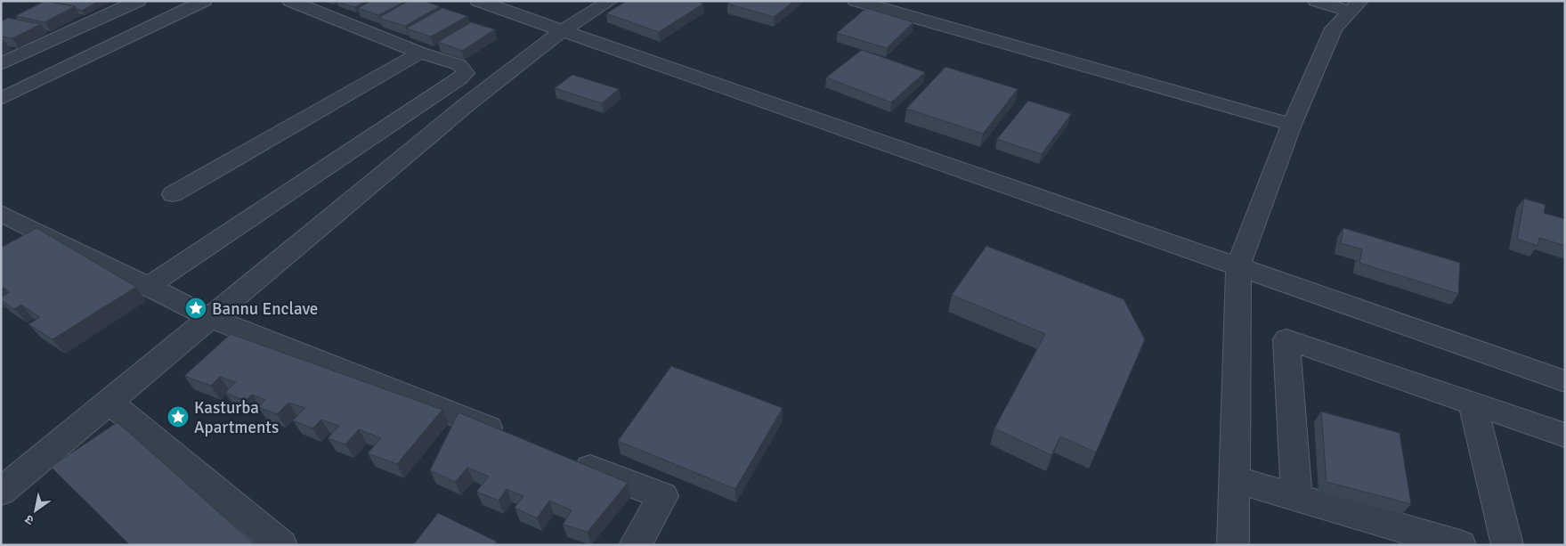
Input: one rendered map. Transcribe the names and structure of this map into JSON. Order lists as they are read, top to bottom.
{
  "places": {
    "place": ["Bannu Enclave", "Kasturba Apartments"]
  },
  "north": "bottom left"
}
